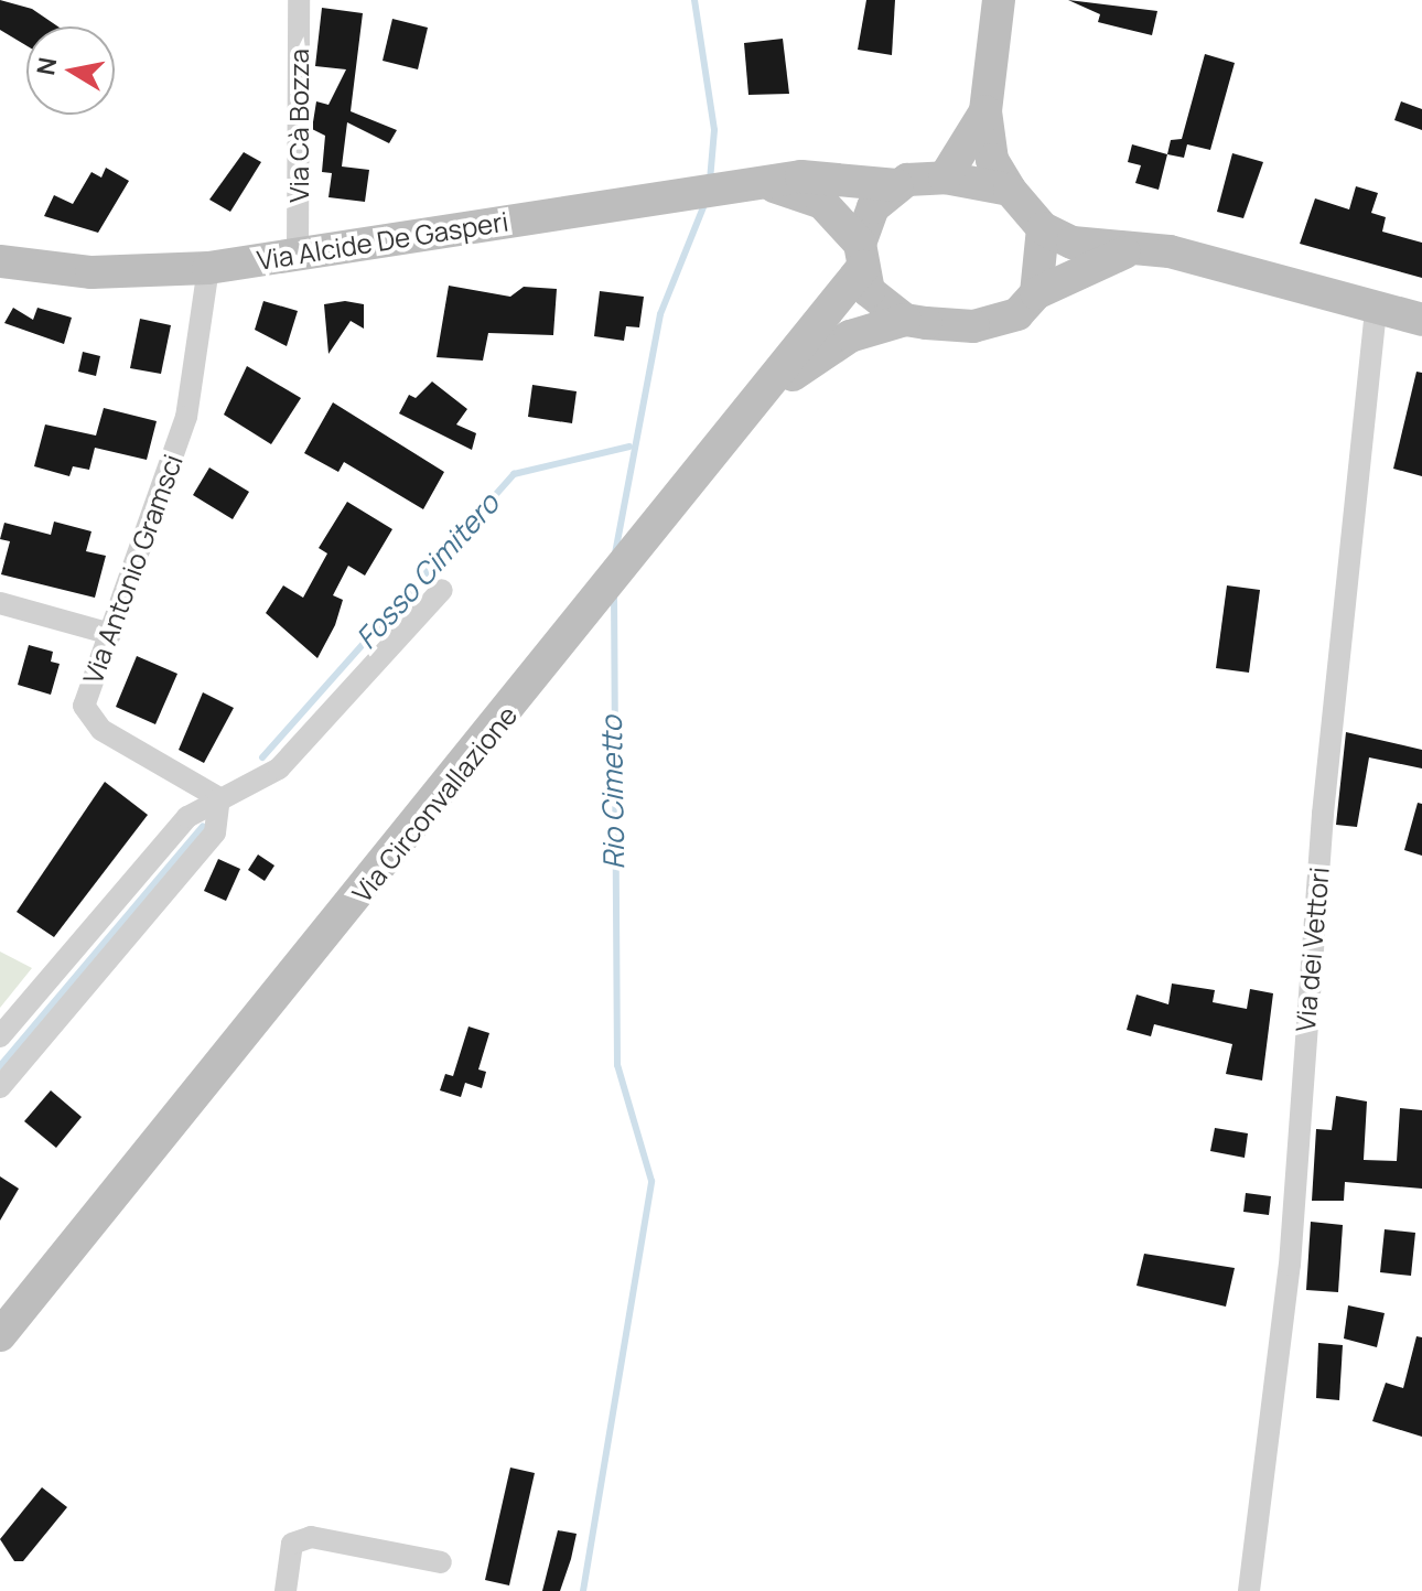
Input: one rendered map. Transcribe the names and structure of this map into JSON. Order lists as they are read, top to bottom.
{
  "streets": {
    "main road": ["Via Alcide De Gasperi", "Via Circonvallazione"],
    "street": ["Via Cà Bozza", "Via Antonio Gramsci", "Via dei Vettori"]
  },
  "crossings": [
    ["Via Cà Bozza", "Via Alcide De Gasperi"],
    ["Via Alcide De Gasperi", "Via Antonio Gramsci"],
    ["Via Alcide De Gasperi", "Via Circonvallazione"]
  ],
  "water": ["Fosso Cimitero", "Rio Cimetto"],
  "north": "left"
}
